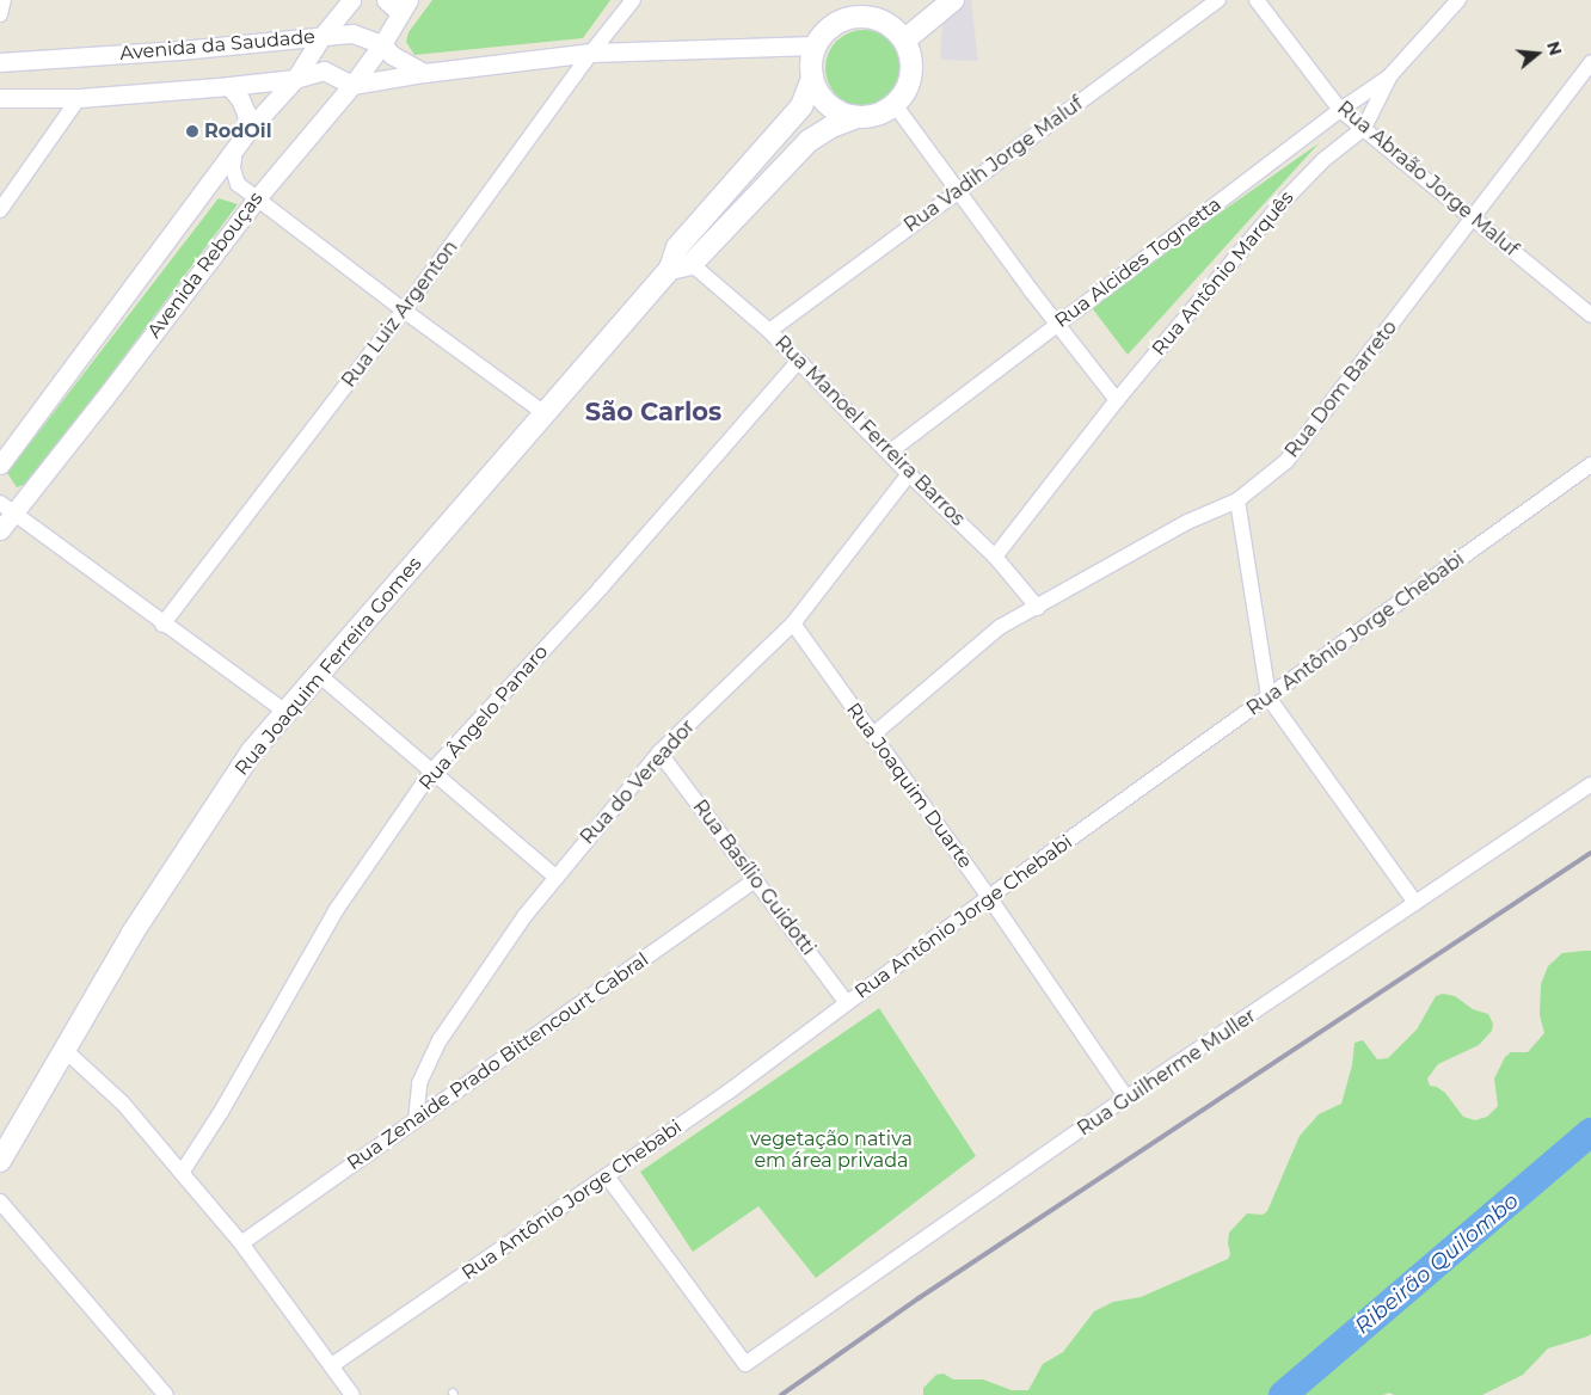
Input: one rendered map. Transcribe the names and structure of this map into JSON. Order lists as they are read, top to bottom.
{
  "streets": {
    "main road": ["Rua Joaquim Ferreira Gomes"],
    "street": [
      "Avenida da Saudade",
      "Rua Vadih Jorge Maluf",
      "Rua Abraão Jorge Maluf",
      "Rua Alcides Tognetta",
      "Avenida Rebouças",
      "Rua Antônio Marquês",
      "Rua Luiz Argenton",
      "Rua Dom Barreto",
      "Rua Manoel Ferreira Barros",
      "Rua Antônio Jorge Chebabi",
      "Rua Ângelo Panaro",
      "Rua do Vereador",
      "Rua Joaquim Duarte",
      "Rua Basílio Guidotti",
      "Rua Zenaide Prado Bittencourt Cabral",
      "Rua Guilherme Muller"
    ]
  },
  "crossings": [
    ["Avenida da Saudade", "Avenida Rebouças"],
    ["Rua Vadih Jorge Maluf", "Rua Manoel Ferreira Barros"],
    ["Rua Abraão Jorge Maluf", "Rua Alcides Tognetta"],
    ["Rua Abraão Jorge Maluf", "Rua Antônio Marquês"],
    ["Rua Abraão Jorge Maluf", "Rua Dom Barreto"],
    ["Rua Alcides Tognetta", "Rua Antônio Marquês"],
    ["Rua Alcides Tognetta", "Rua Manoel Ferreira Barros"],
    ["Rua Antônio Marquês", "Rua Manoel Ferreira Barros"],
    ["Rua Dom Barreto", "Rua Manoel Ferreira Barros"],
    ["Rua Dom Barreto", "Rua Joaquim Duarte"],
    ["Rua Manoel Ferreira Barros", "Rua Ângelo Panaro"],
    ["Rua Manoel Ferreira Barros", "Rua do Vereador"],
    ["Rua Antônio Jorge Chebabi", "Rua Joaquim Duarte"],
    ["Rua Antônio Jorge Chebabi", "Rua Basílio Guidotti"],
    ["Rua Antônio Jorge Chebabi", "Rua Guilherme Muller"],
    ["Rua do Vereador", "Rua Joaquim Duarte"],
    ["Rua do Vereador", "Rua Basílio Guidotti"],
    ["Rua do Vereador", "Rua Zenaide Prado Bittencourt Cabral"],
    ["Rua Joaquim Duarte", "Rua Guilherme Muller"],
    ["Rua Basílio Guidotti", "Rua Zenaide Prado Bittencourt Cabral"]
  ],
  "districts": ["São Carlos"],
  "water": ["Ribeirão Quilombo"],
  "parks": ["vegetação nativa em área privada"],
  "places": ["RodOil"],
  "north": "right"
}
